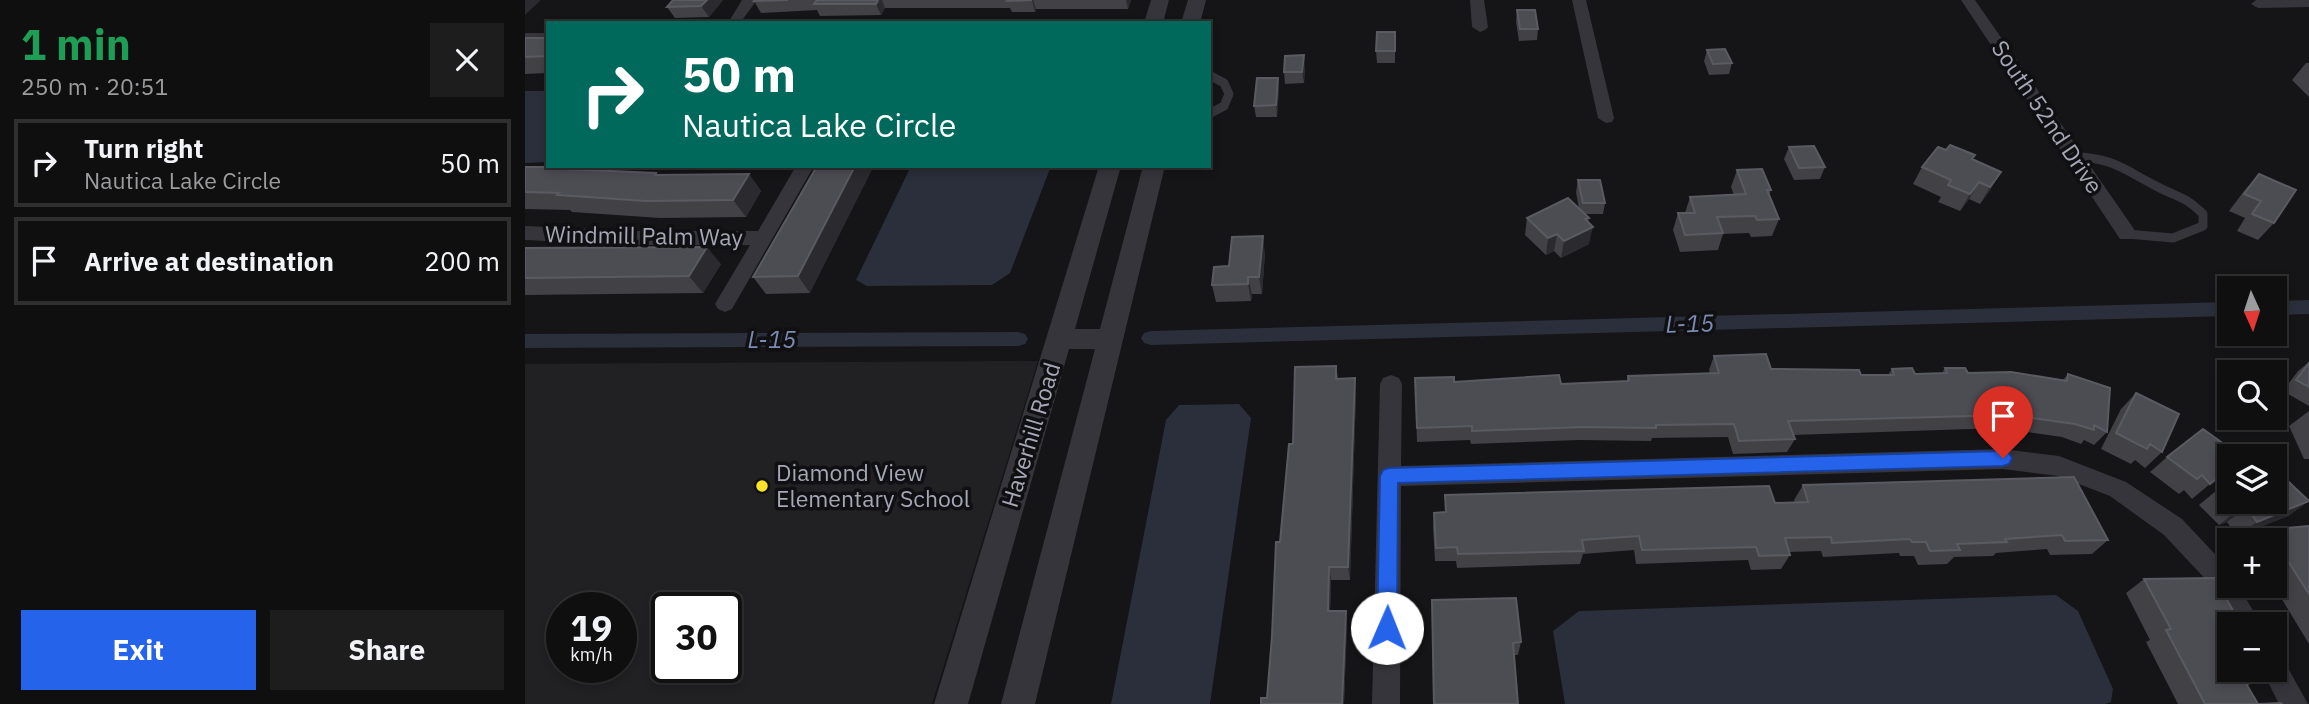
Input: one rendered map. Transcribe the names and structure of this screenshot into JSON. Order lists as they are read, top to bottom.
{
  "streets": {
    "street": ["South 52nd Drive", "Windmill Palm Way", "Haverhill Road"]
  },
  "water": ["L-15"],
  "places": ["Diamond View Elementary School"],
  "north": "bottom",
  "page": {
    "heading": ["1 min", "250 m · 20:51"],
    "turn": ["50 m", "Nautica Lake Circle"],
    "list": [
      {
        "name": "Turn right",
        "note": "Nautica Lake Circle",
        "value": "50 m"
      },
      {
        "name": "Arrive at destination",
        "value": "200 m"
      }
    ],
    "map_buttons": ["+", "−"],
    "speed": "19 km/h",
    "limit": "30",
    "buttons": ["Exit", "Share"]
  }
}
